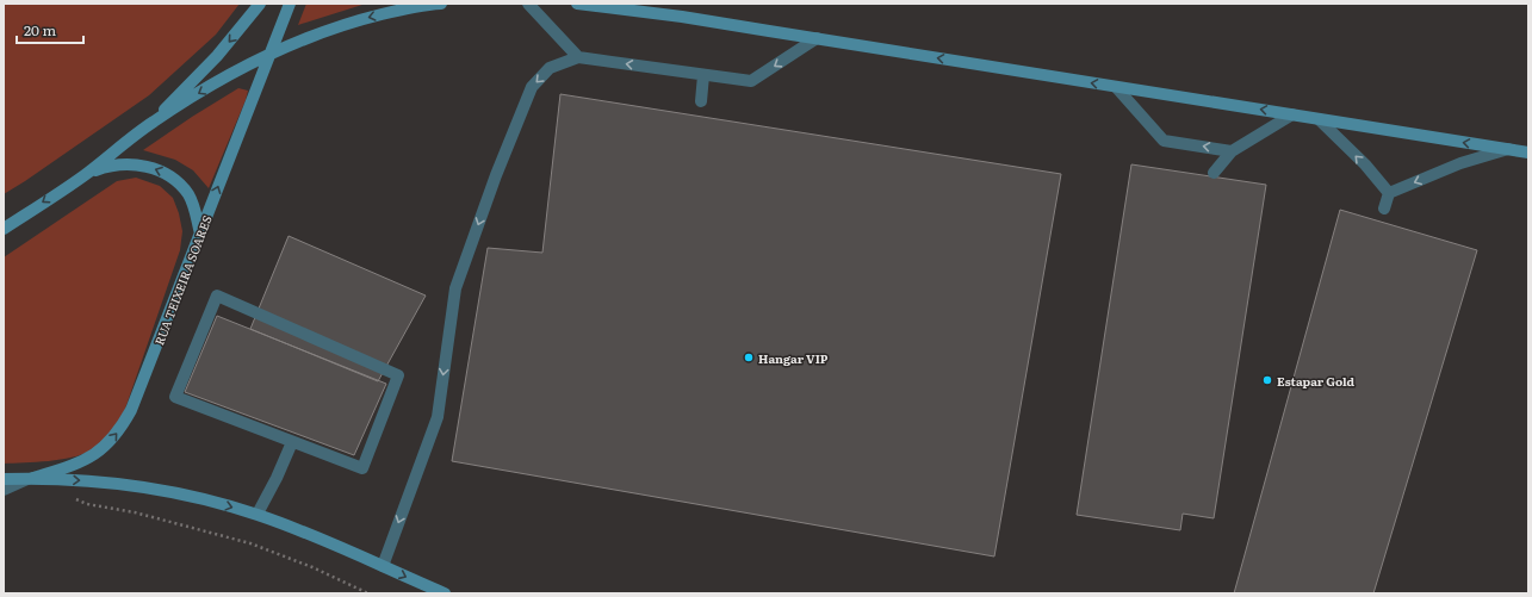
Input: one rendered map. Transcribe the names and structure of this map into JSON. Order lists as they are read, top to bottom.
{
  "streets": {
    "main road": ["RUA TEIXEIRA SOARES"]
  },
  "places": ["Hangar VIP", "Estapar Gold"],
  "scale_bar": "20 m"
}
